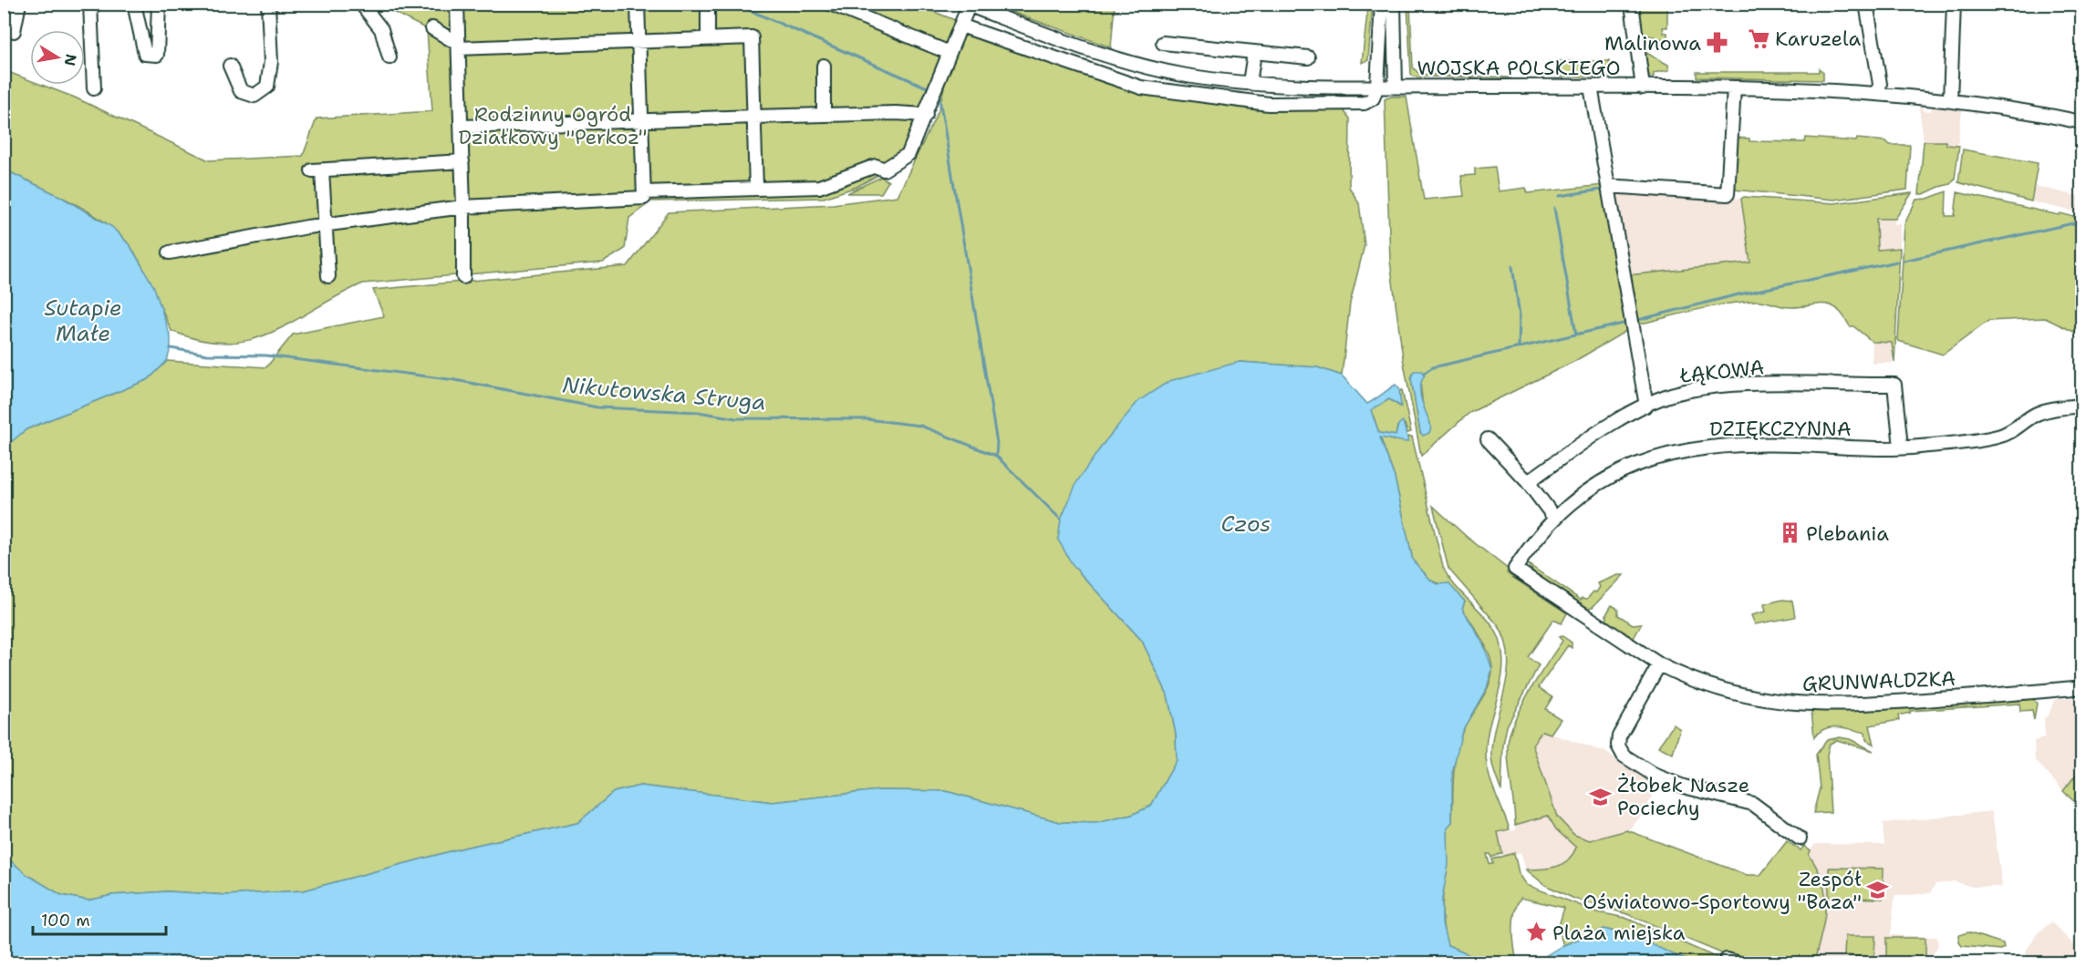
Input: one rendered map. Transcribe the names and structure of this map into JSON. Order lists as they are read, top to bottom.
{
  "streets": {
    "street": [
      "WOJSKA POLSKIEGO",
      "ŁĄKOWA",
      "DZIĘKCZYNNA",
      "GRUNWALDZKA"
    ]
  },
  "crossings": [
    ["ŁĄKOWA", "DZIĘKCZYNNA"],
    ["DZIĘKCZYNNA", "GRUNWALDZKA"]
  ],
  "water": ["Sutapie Małe", "Nikutowska Struga", "Czos"],
  "parks": ["Rodzinny Ogród Działkowy \"Perkoz\""],
  "places": {
    "supermarket": ["Karuzela"],
    "pharmacy": ["Malinowa"],
    "building": ["Plebania"],
    "school or university": ["Żłobek Nasze Pociechy", "Zespół Oświatowo-Sportowy \"Baza\""],
    "place": ["Plaża miejska"]
  },
  "scale_bar": "100 m",
  "north": "right"
}
